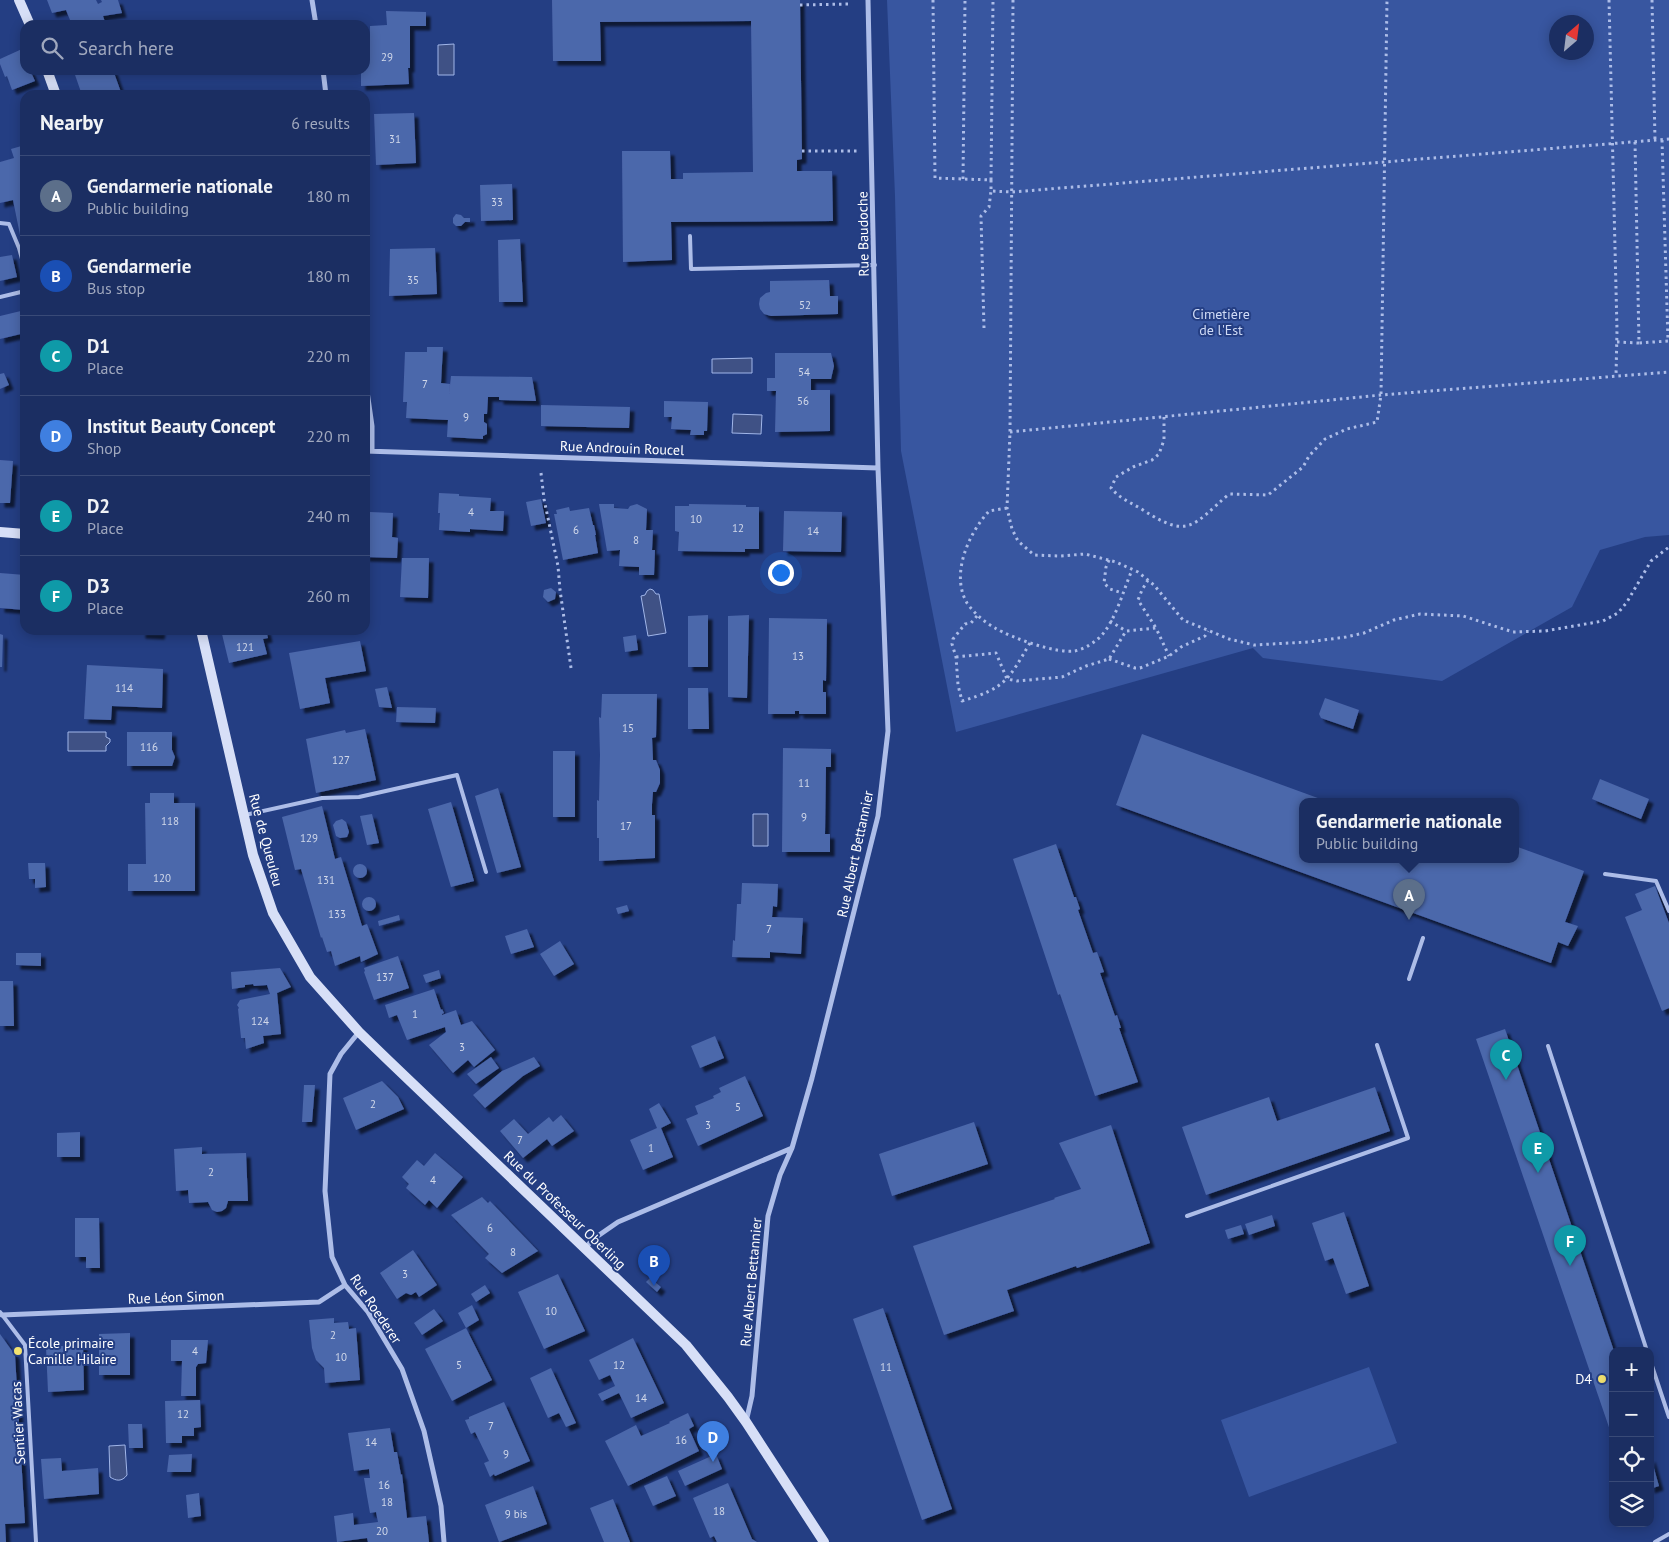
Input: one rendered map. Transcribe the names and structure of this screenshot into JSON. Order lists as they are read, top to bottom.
{
  "streets": {
    "street": [
      "Rue Baudoche",
      "Rue Androuin Roucel",
      "Rue de Queuleu",
      "Rue Albert Bettannier",
      "Rue du Professeur Oberling",
      "Rue Léon Simon",
      "Rue Roederer"
    ],
    "lane": ["Sentier Wacas"]
  },
  "crossings": [
    ["Rue Baudoche", "Rue Androuin Roucel"],
    ["Rue Baudoche", "Rue Albert Bettannier"],
    ["Rue Androuin Roucel", "Rue Albert Bettannier"],
    ["Rue de Queuleu", "Rue du Professeur Oberling"],
    ["Rue de Queuleu", "Rue Roederer"],
    ["Rue Albert Bettannier", "Rue du Professeur Oberling"],
    ["Rue du Professeur Oberling", "Rue Roederer"],
    ["Rue Léon Simon", "Rue Roederer"],
    ["Rue Léon Simon", "Sentier Wacas"]
  ],
  "parks": ["Cimetière de l'Est"],
  "places": ["École primaire Camille Hilaire", "D4"],
  "house_numbers": [
    "29",
    "31",
    "33",
    "35",
    "52",
    "54",
    "7",
    "56",
    "9",
    "4",
    "10",
    "12",
    "6",
    "14",
    "8",
    "121",
    "13",
    "114",
    "15",
    "116",
    "127",
    "11",
    "9",
    "118",
    "17",
    "129",
    "120",
    "131",
    "133",
    "7",
    "137",
    "1",
    "124",
    "3",
    "2",
    "5",
    "3",
    "7",
    "1",
    "2",
    "4",
    "6",
    "8",
    "3",
    "10",
    "2",
    "4",
    "10",
    "5",
    "12",
    "11",
    "14",
    "12",
    "7",
    "16",
    "14",
    "9",
    "16",
    "18",
    "18",
    "9 bis",
    "20"
  ],
  "north": "top right",
  "page": {
    "search": "Search here",
    "heading": ["Nearby", "6 results"],
    "list": [
      {
        "mark": "A",
        "name": "Gendarmerie nationale",
        "note": "Public building",
        "value": "180 m"
      },
      {
        "mark": "B",
        "name": "Gendarmerie",
        "note": "Bus stop",
        "value": "180 m"
      },
      {
        "mark": "C",
        "name": "D1",
        "note": "Place",
        "value": "220 m"
      },
      {
        "mark": "D",
        "name": "Institut Beauty Concept",
        "note": "Shop",
        "value": "220 m"
      },
      {
        "mark": "E",
        "name": "D2",
        "note": "Place",
        "value": "240 m"
      },
      {
        "mark": "F",
        "name": "D3",
        "note": "Place",
        "value": "260 m"
      }
    ],
    "popup": ["Gendarmerie nationale", "Public building"],
    "pins": [
      "A",
      "C",
      "E",
      "F",
      "B",
      "D"
    ],
    "map_buttons": ["+", "−"]
  }
}
